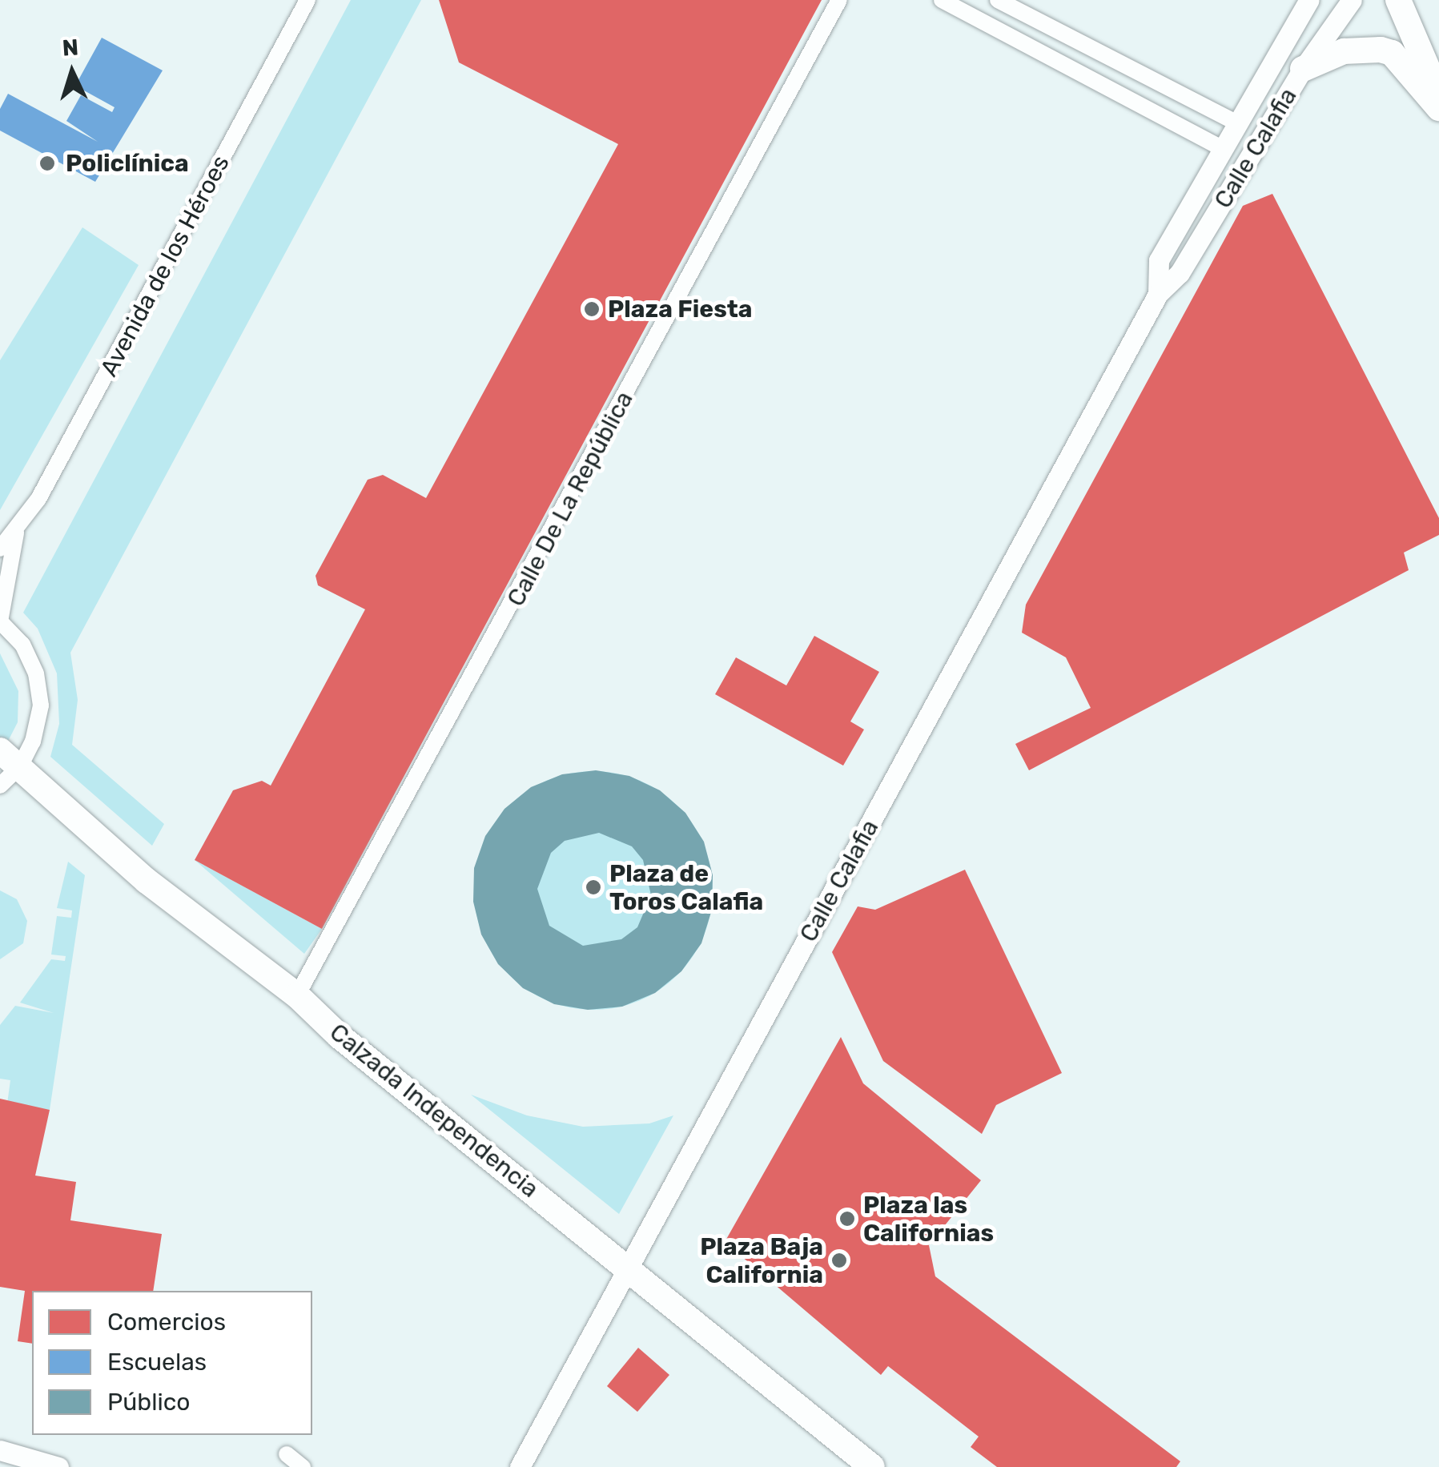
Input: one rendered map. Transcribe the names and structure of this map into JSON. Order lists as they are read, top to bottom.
{
  "streets": {
    "main road": ["Calzada Independencia"],
    "street": ["Calle Calafia", "Avenida de los Héroes", "Calle De La República"]
  },
  "crossings": [
    ["Calle Calafia", "Calzada Independencia"],
    ["Calle De La República", "Calzada Independencia"]
  ],
  "places": [
    "Policlínica",
    "Plaza Fiesta",
    "Plaza de Toros Calafia",
    "Plaza las Californias",
    "Plaza Baja California"
  ],
  "legend": ["Comercios", "Escuelas", "Público"],
  "north": "top"
}
